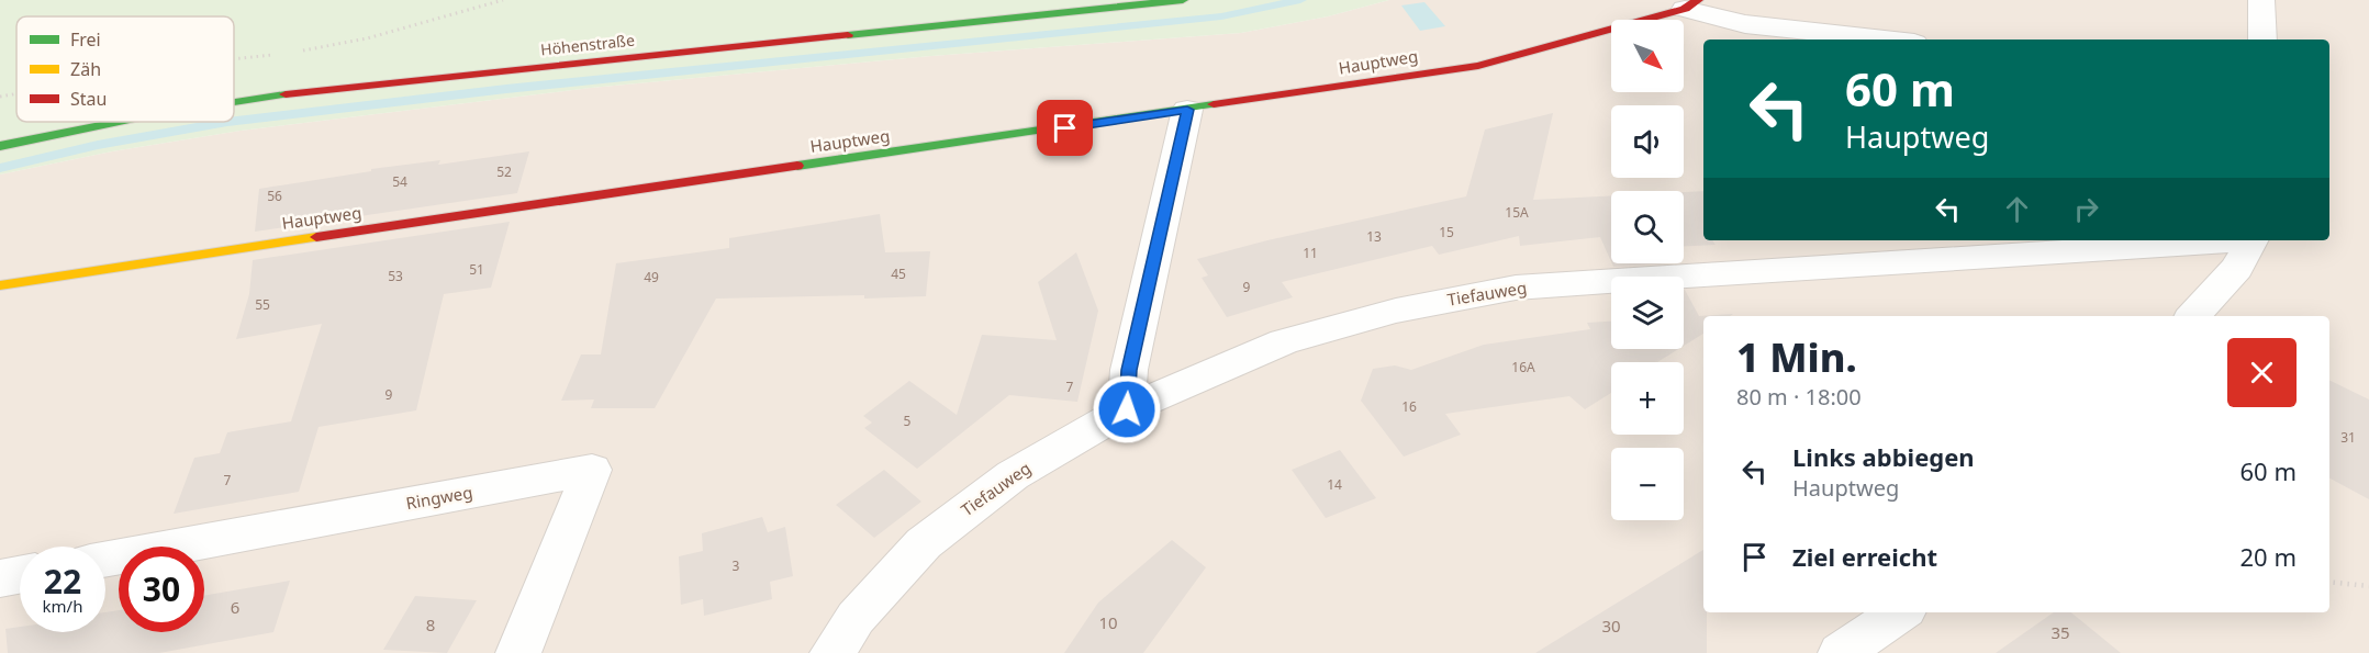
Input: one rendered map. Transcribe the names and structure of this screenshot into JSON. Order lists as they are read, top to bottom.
{
  "streets": {
    "street": [
      "Höhenstraße",
      "Hauptweg",
      "Tiefauweg",
      "Ringweg"
    ]
  },
  "house_numbers": [
    "52",
    "54",
    "56",
    "15A",
    "15",
    "13",
    "11",
    "51",
    "45",
    "53",
    "49",
    "9",
    "55",
    "16A",
    "7",
    "9",
    "16",
    "5",
    "31",
    "7",
    "14",
    "3",
    "6",
    "10",
    "8",
    "30",
    "35"
  ],
  "legend": ["Frei", "Zäh", "Stau"],
  "north": "bottom right",
  "page": {
    "map_buttons": ["+", "−"],
    "turn": ["60 m", "Hauptweg"],
    "heading": ["1 Min.", "80 m · 18:00"],
    "list": [
      {
        "name": "Links abbiegen",
        "note": "Hauptweg",
        "value": "60 m"
      },
      {
        "name": "Ziel erreicht",
        "value": "20 m"
      }
    ],
    "speed": "22 km/h",
    "limit": "30"
  }
}
